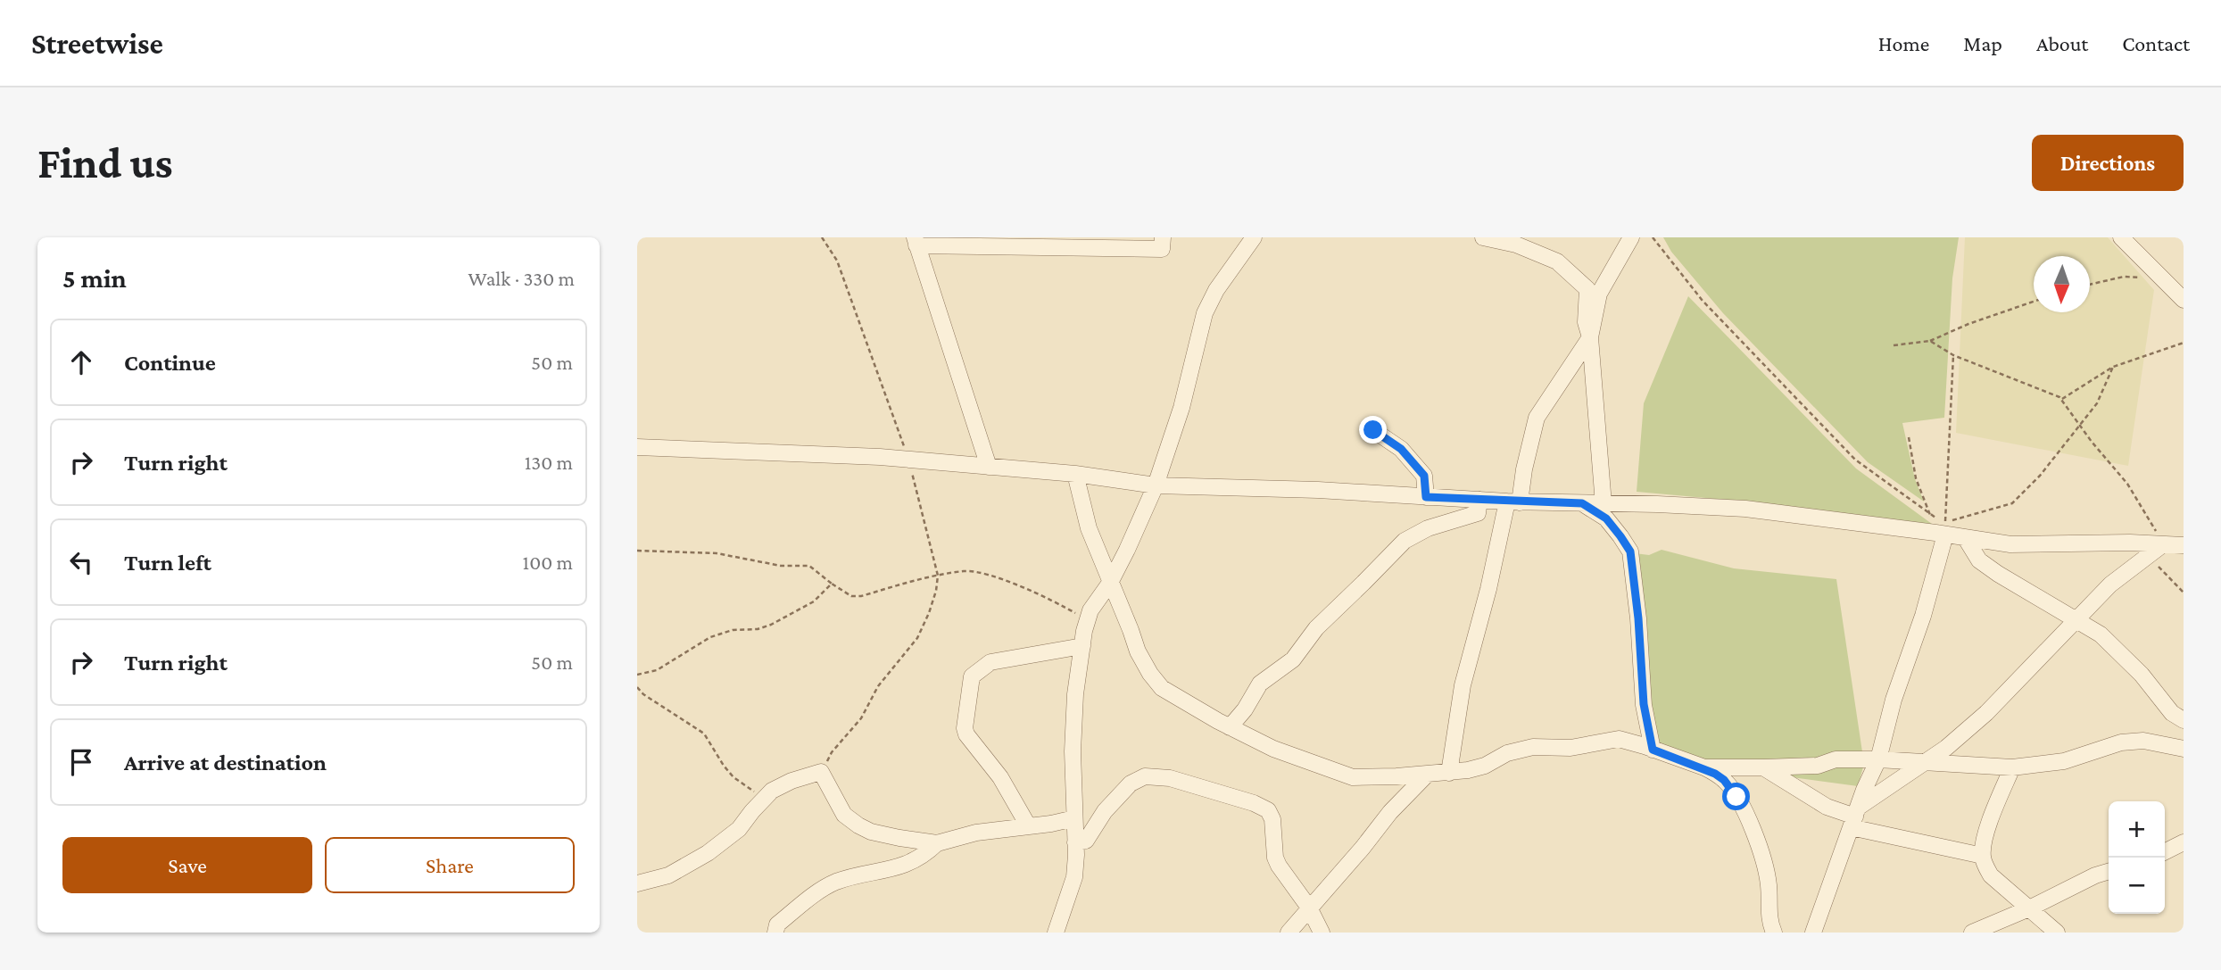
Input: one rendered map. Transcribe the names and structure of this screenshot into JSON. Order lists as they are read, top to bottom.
{
  "north": "bottom",
  "page": {
    "header": "Streetwise",
    "nav": [
      "Home",
      "Map",
      "About",
      "Contact"
    ],
    "buttons": [
      "Directions",
      ["Save", "Share"]
    ],
    "title": "Find us",
    "heading": ["5 min", "Walk · 330 m"],
    "list": [
      ["Continue", "50 m"],
      ["Turn right", "130 m"],
      ["Turn left", "100 m"],
      ["Turn right", "50 m"],
      "Arrive at destination"
    ],
    "map_buttons": ["+", "−"]
  }
}
